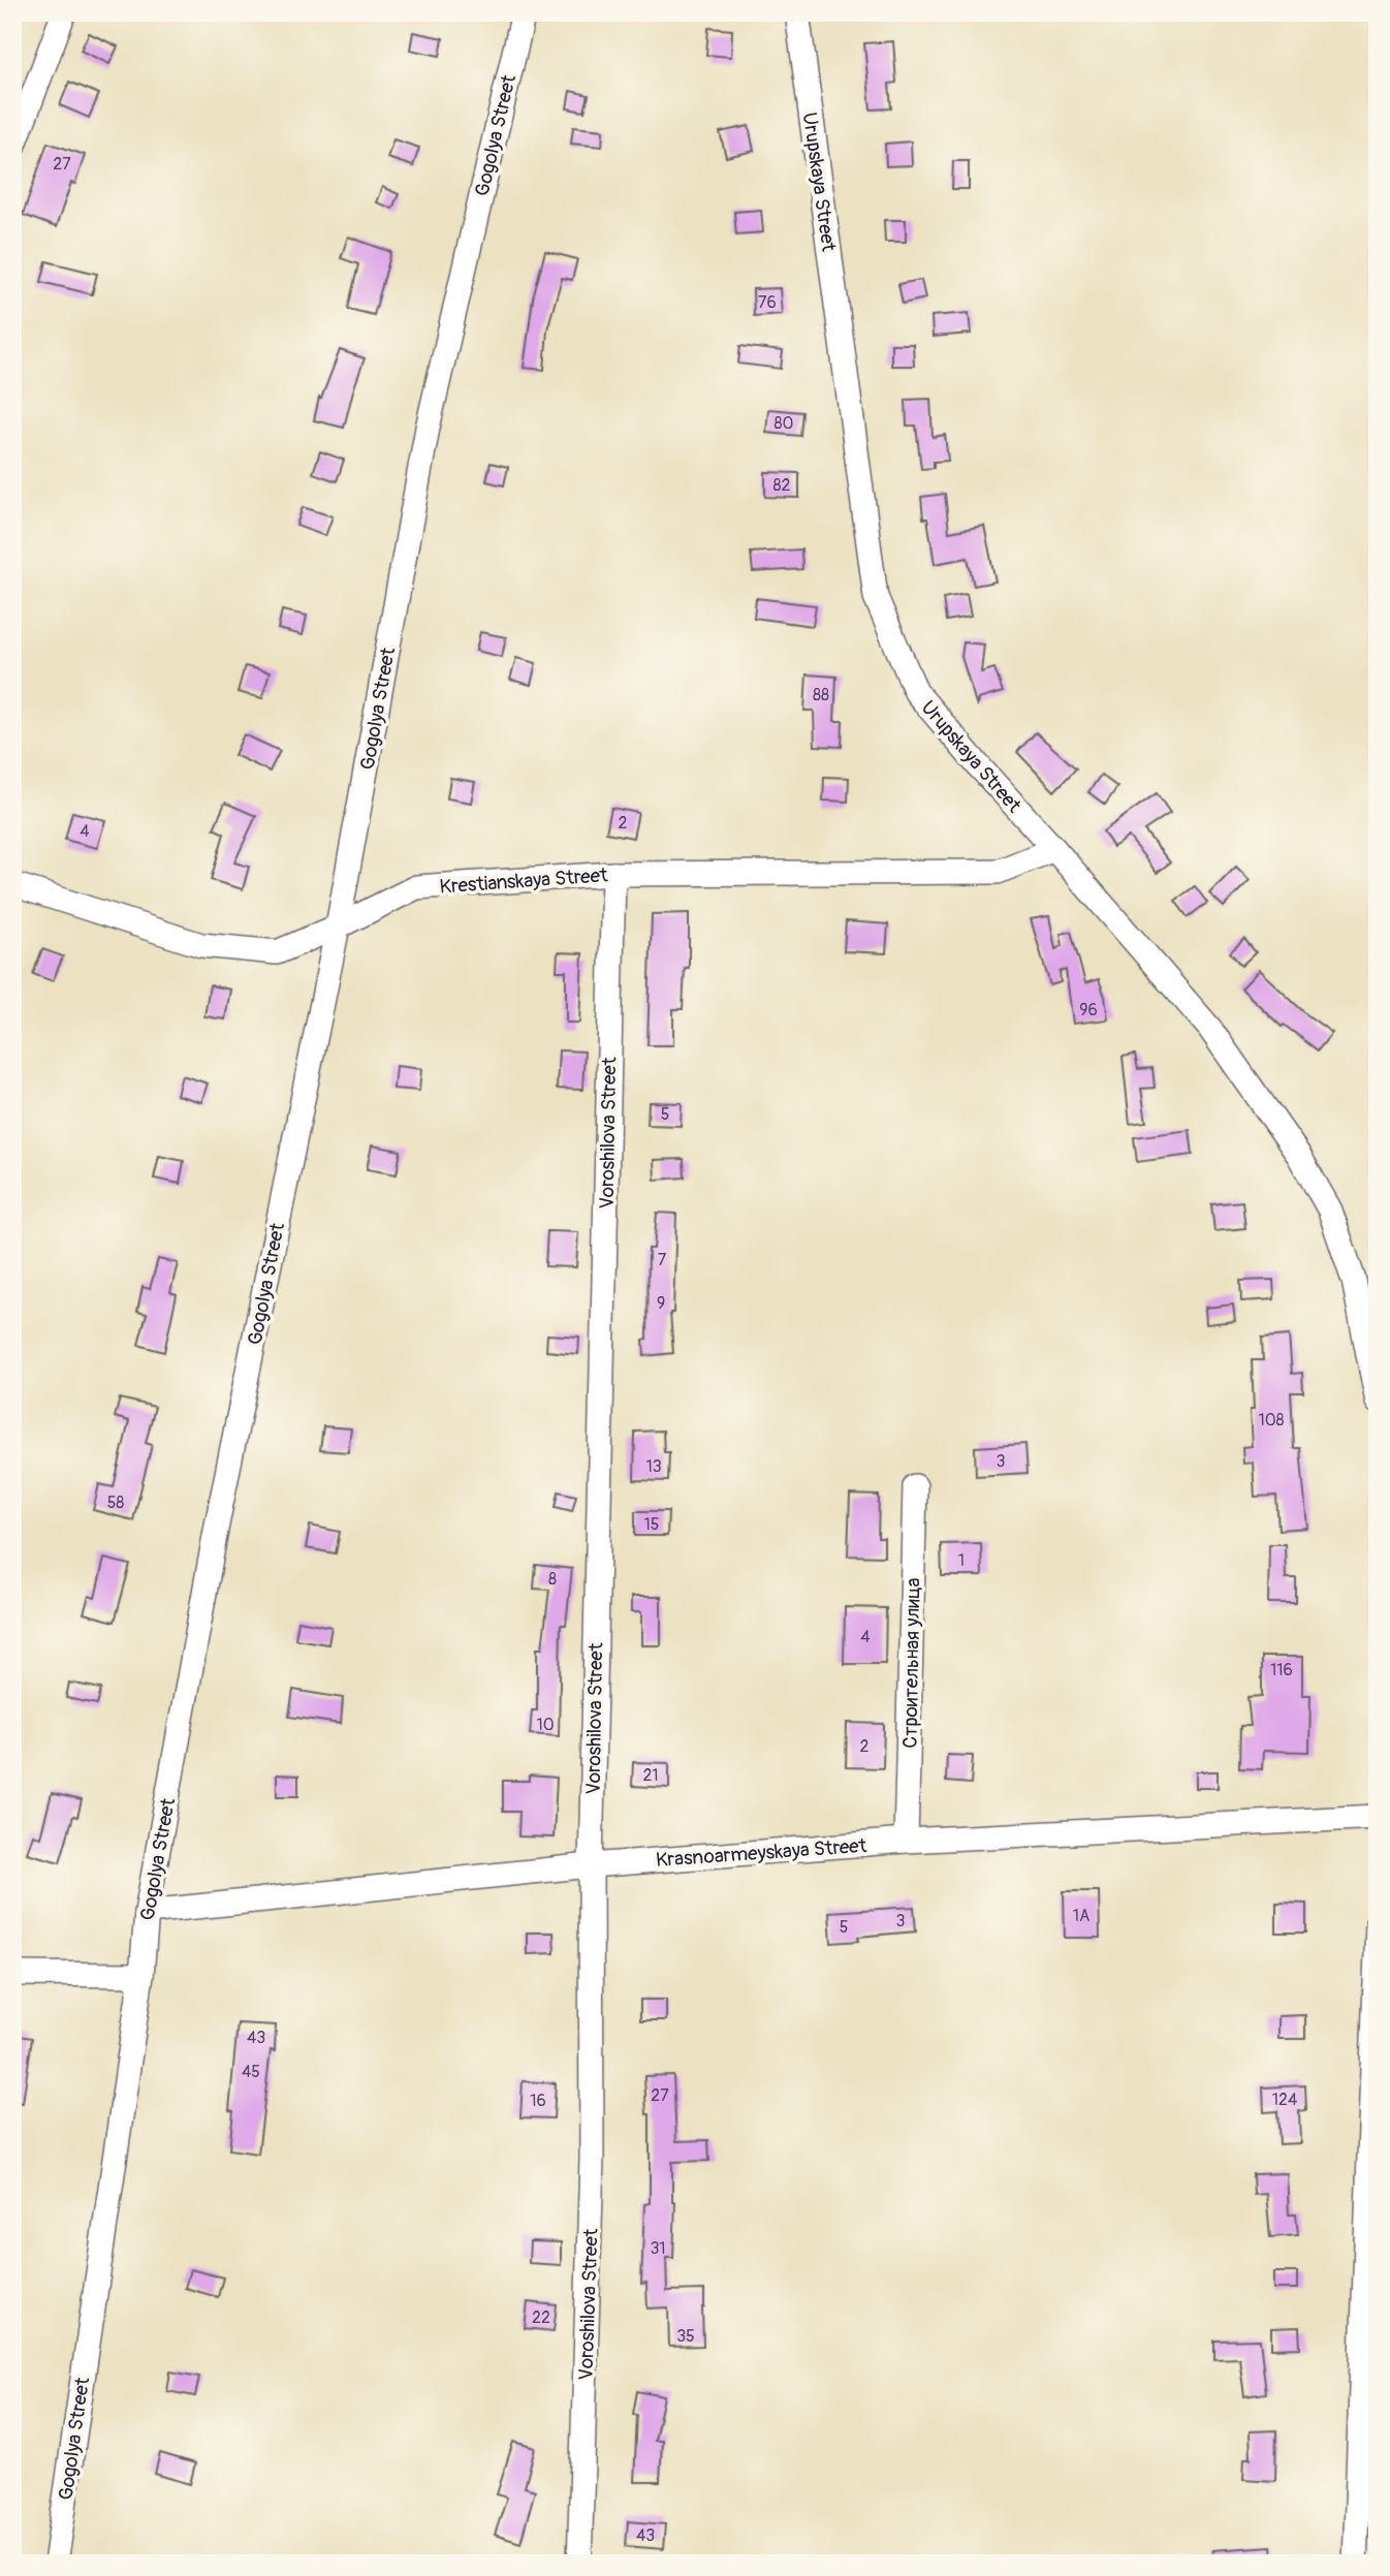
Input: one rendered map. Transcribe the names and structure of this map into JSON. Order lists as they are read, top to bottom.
{
  "streets": {
    "street": [
      "Gogolya Street",
      "Urupskaya Street",
      "Krestianskaya Street",
      "Voroshilova Street",
      "Строительная улица",
      "Krasnoarmeyskaya Street"
    ]
  },
  "crossings": [
    ["Gogolya Street", "Krestianskaya Street"],
    ["Gogolya Street", "Krasnoarmeyskaya Street"],
    ["Urupskaya Street", "Krestianskaya Street"],
    ["Krestianskaya Street", "Voroshilova Street"],
    ["Voroshilova Street", "Krasnoarmeyskaya Street"],
    ["Строительная улица", "Krasnoarmeyskaya Street"]
  ],
  "house_numbers": [
    "27",
    "76",
    "80",
    "82",
    "88",
    "2",
    "4",
    "96",
    "5",
    "7",
    "9",
    "108",
    "3",
    "13",
    "58",
    "15",
    "1",
    "8",
    "4",
    "116",
    "10",
    "2",
    "21",
    "1А",
    "3",
    "5",
    "43",
    "45",
    "27",
    "124",
    "16",
    "31",
    "22",
    "35",
    "43"
  ]
}
